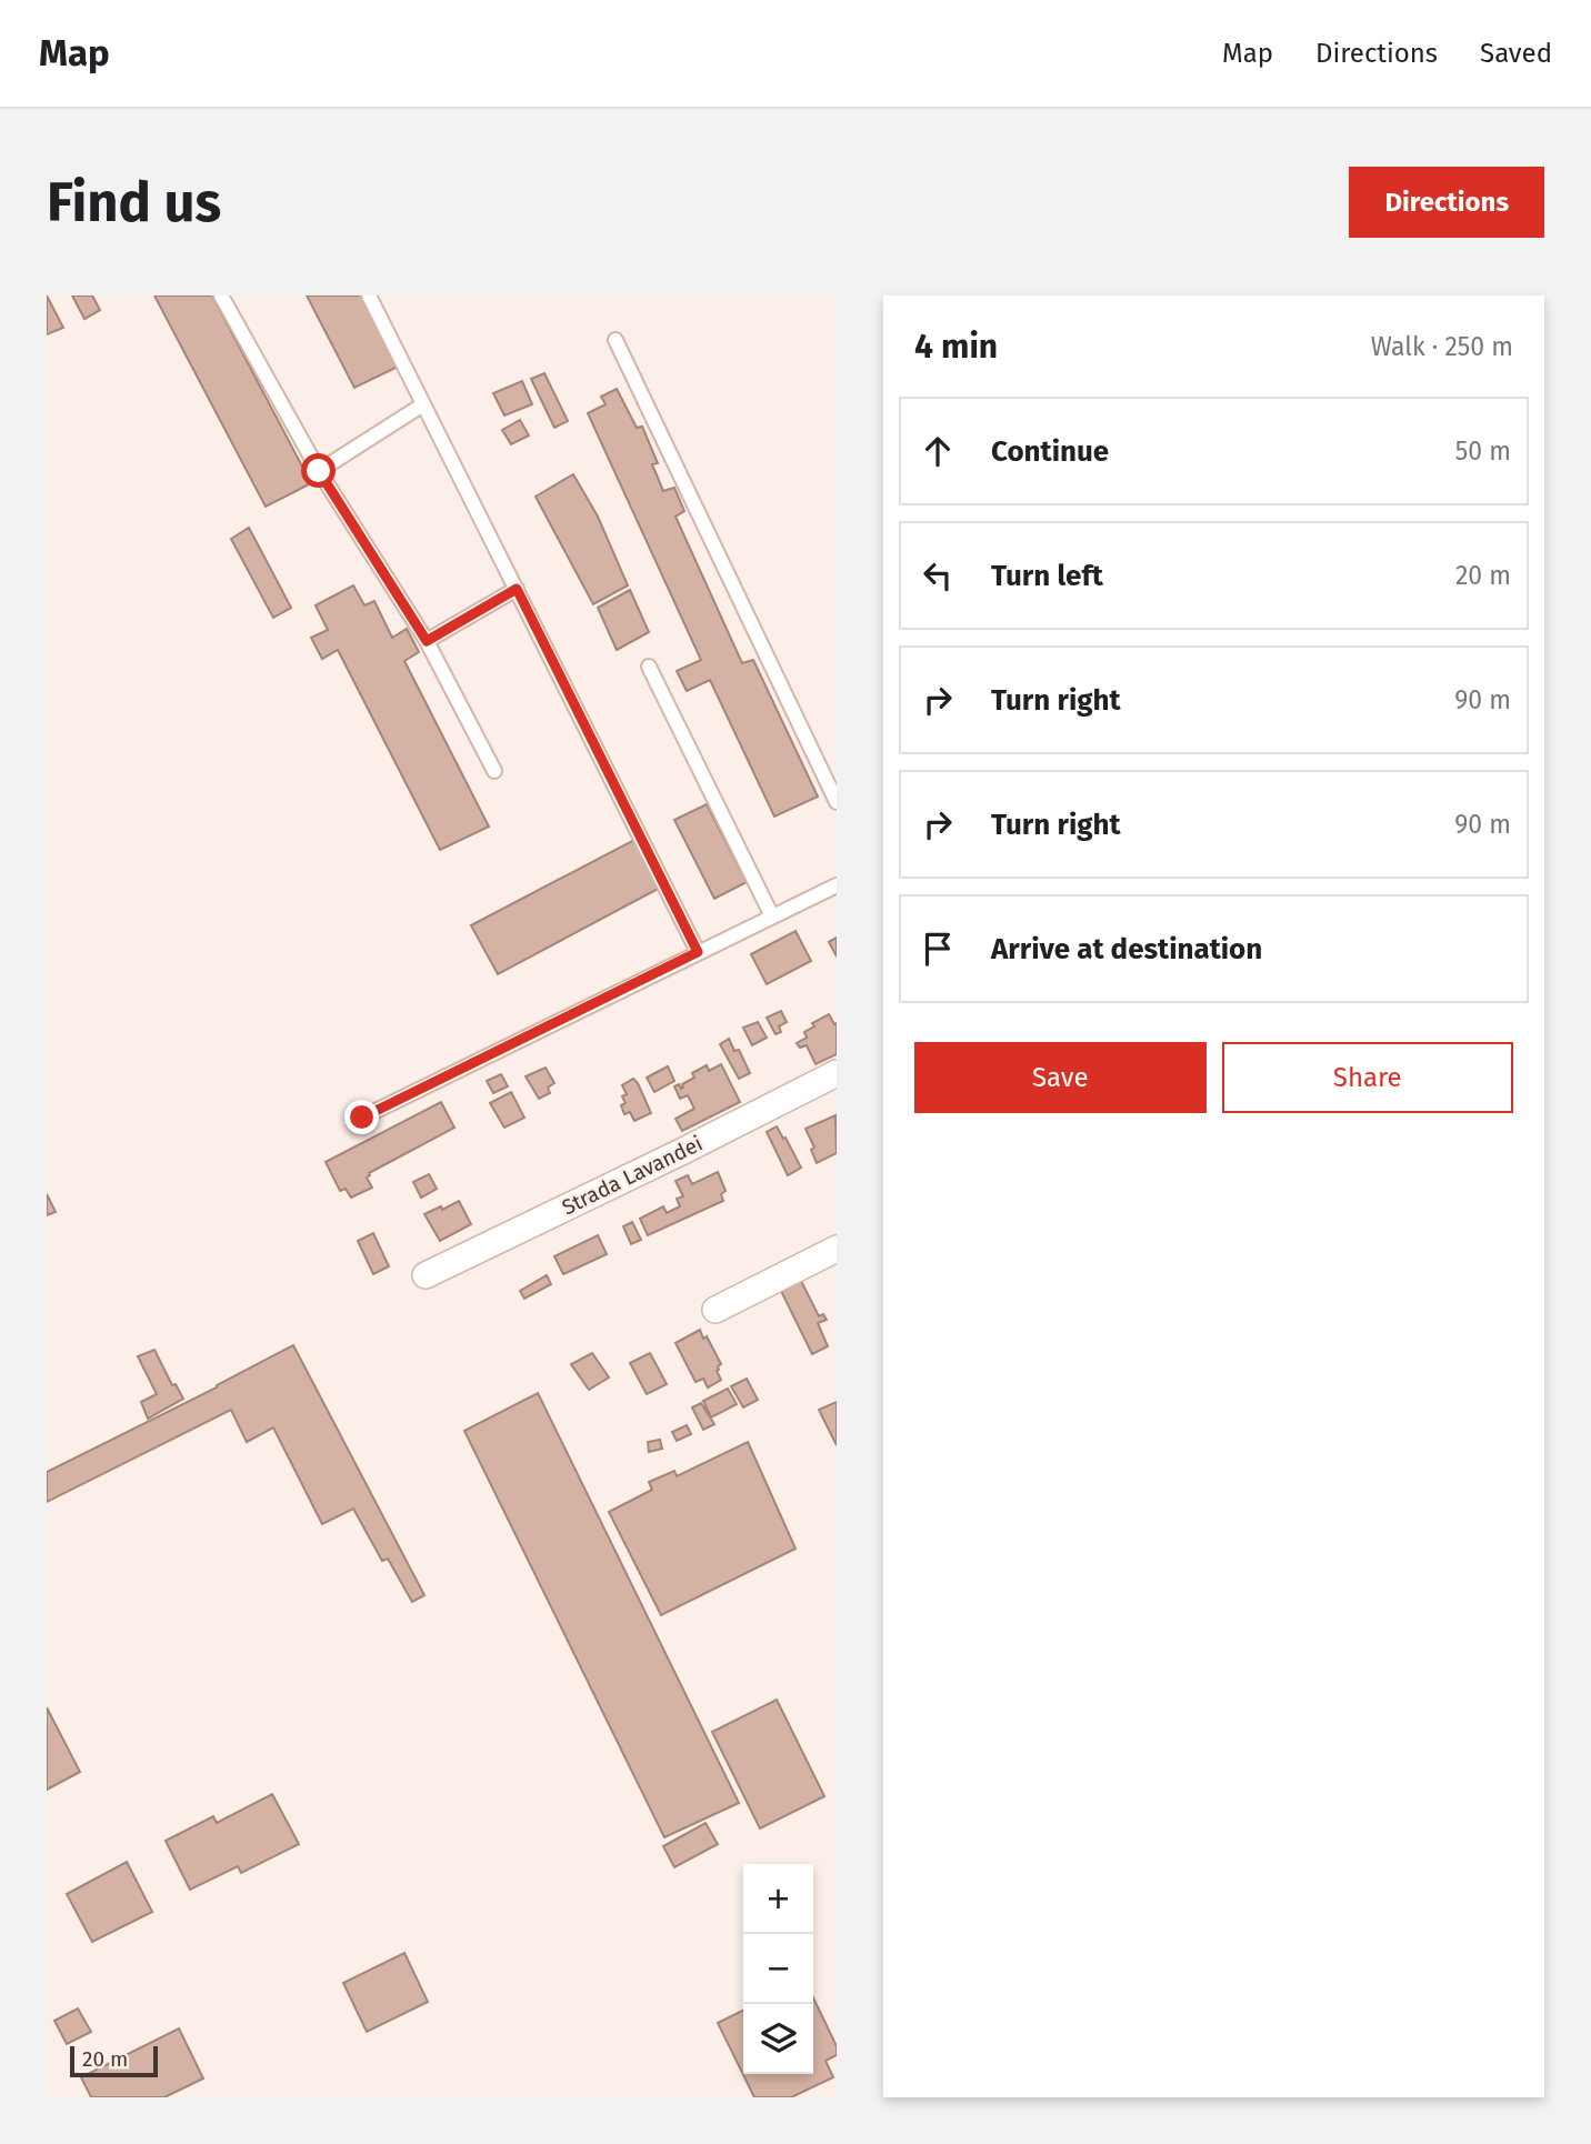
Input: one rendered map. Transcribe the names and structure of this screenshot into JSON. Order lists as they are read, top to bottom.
{
  "streets": {
    "street": ["Strada Lavandei"]
  },
  "scale_bar": "20 m",
  "page": {
    "header": "Map",
    "nav": ["Map", "Directions", "Saved"],
    "buttons": [
      "Directions",
      ["Save", "Share"]
    ],
    "title": "Find us",
    "heading": ["4 min", "Walk · 250 m"],
    "list": [
      ["Continue", "50 m"],
      ["Turn left", "20 m"],
      ["Turn right", "90 m"],
      ["Turn right", "90 m"],
      "Arrive at destination"
    ],
    "map_buttons": ["+", "−"],
    "scale": "20 m"
  }
}
